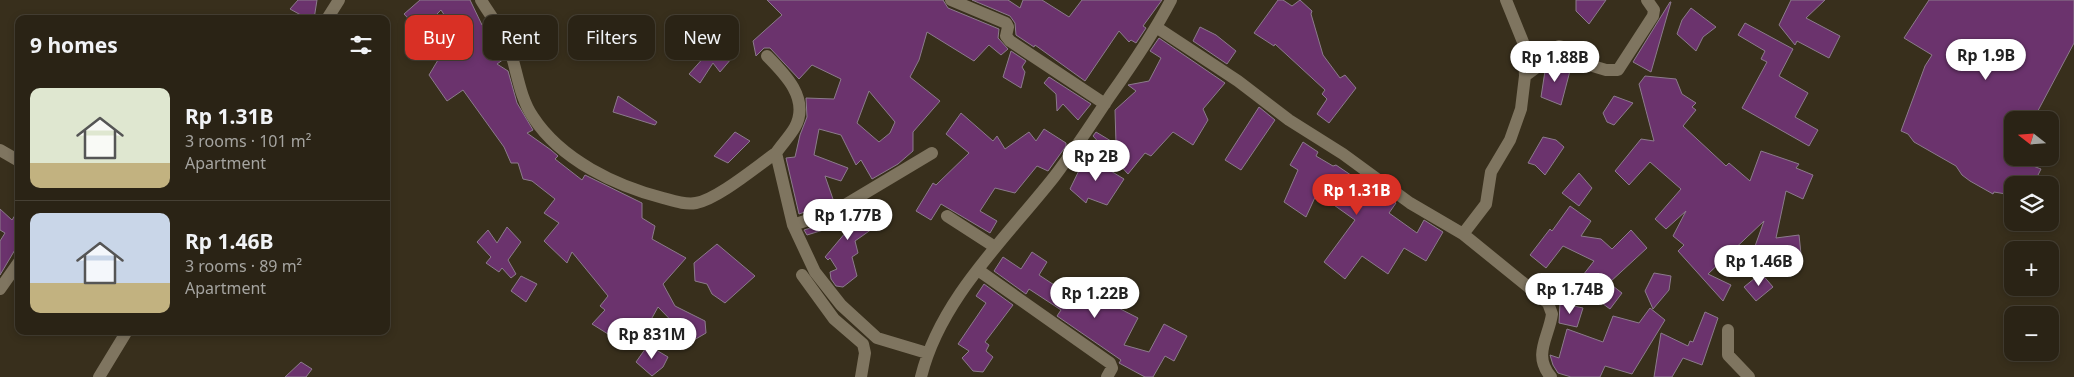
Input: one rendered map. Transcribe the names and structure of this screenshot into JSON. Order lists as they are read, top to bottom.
{
  "north": "left",
  "page": {
    "chip": [
      "Buy",
      "Rent",
      "Filters",
      "New"
    ],
    "heading": "9 homes",
    "price": [
      "Rp 1.9B",
      "Rp 1.88B",
      "Rp 2B",
      "Rp 1.31B",
      "Rp 1.77B",
      "Rp 1.46B",
      "Rp 1.74B",
      "Rp 1.22B",
      "Rp 831M"
    ],
    "list": [
      {
        "name": "Rp 1.31B",
        "note": "3 rooms · 101 m² · Apartment"
      },
      {
        "name": "Rp 1.46B",
        "note": "3 rooms · 89 m² · Apartment"
      }
    ],
    "map_buttons": ["+", "−"]
  }
}
